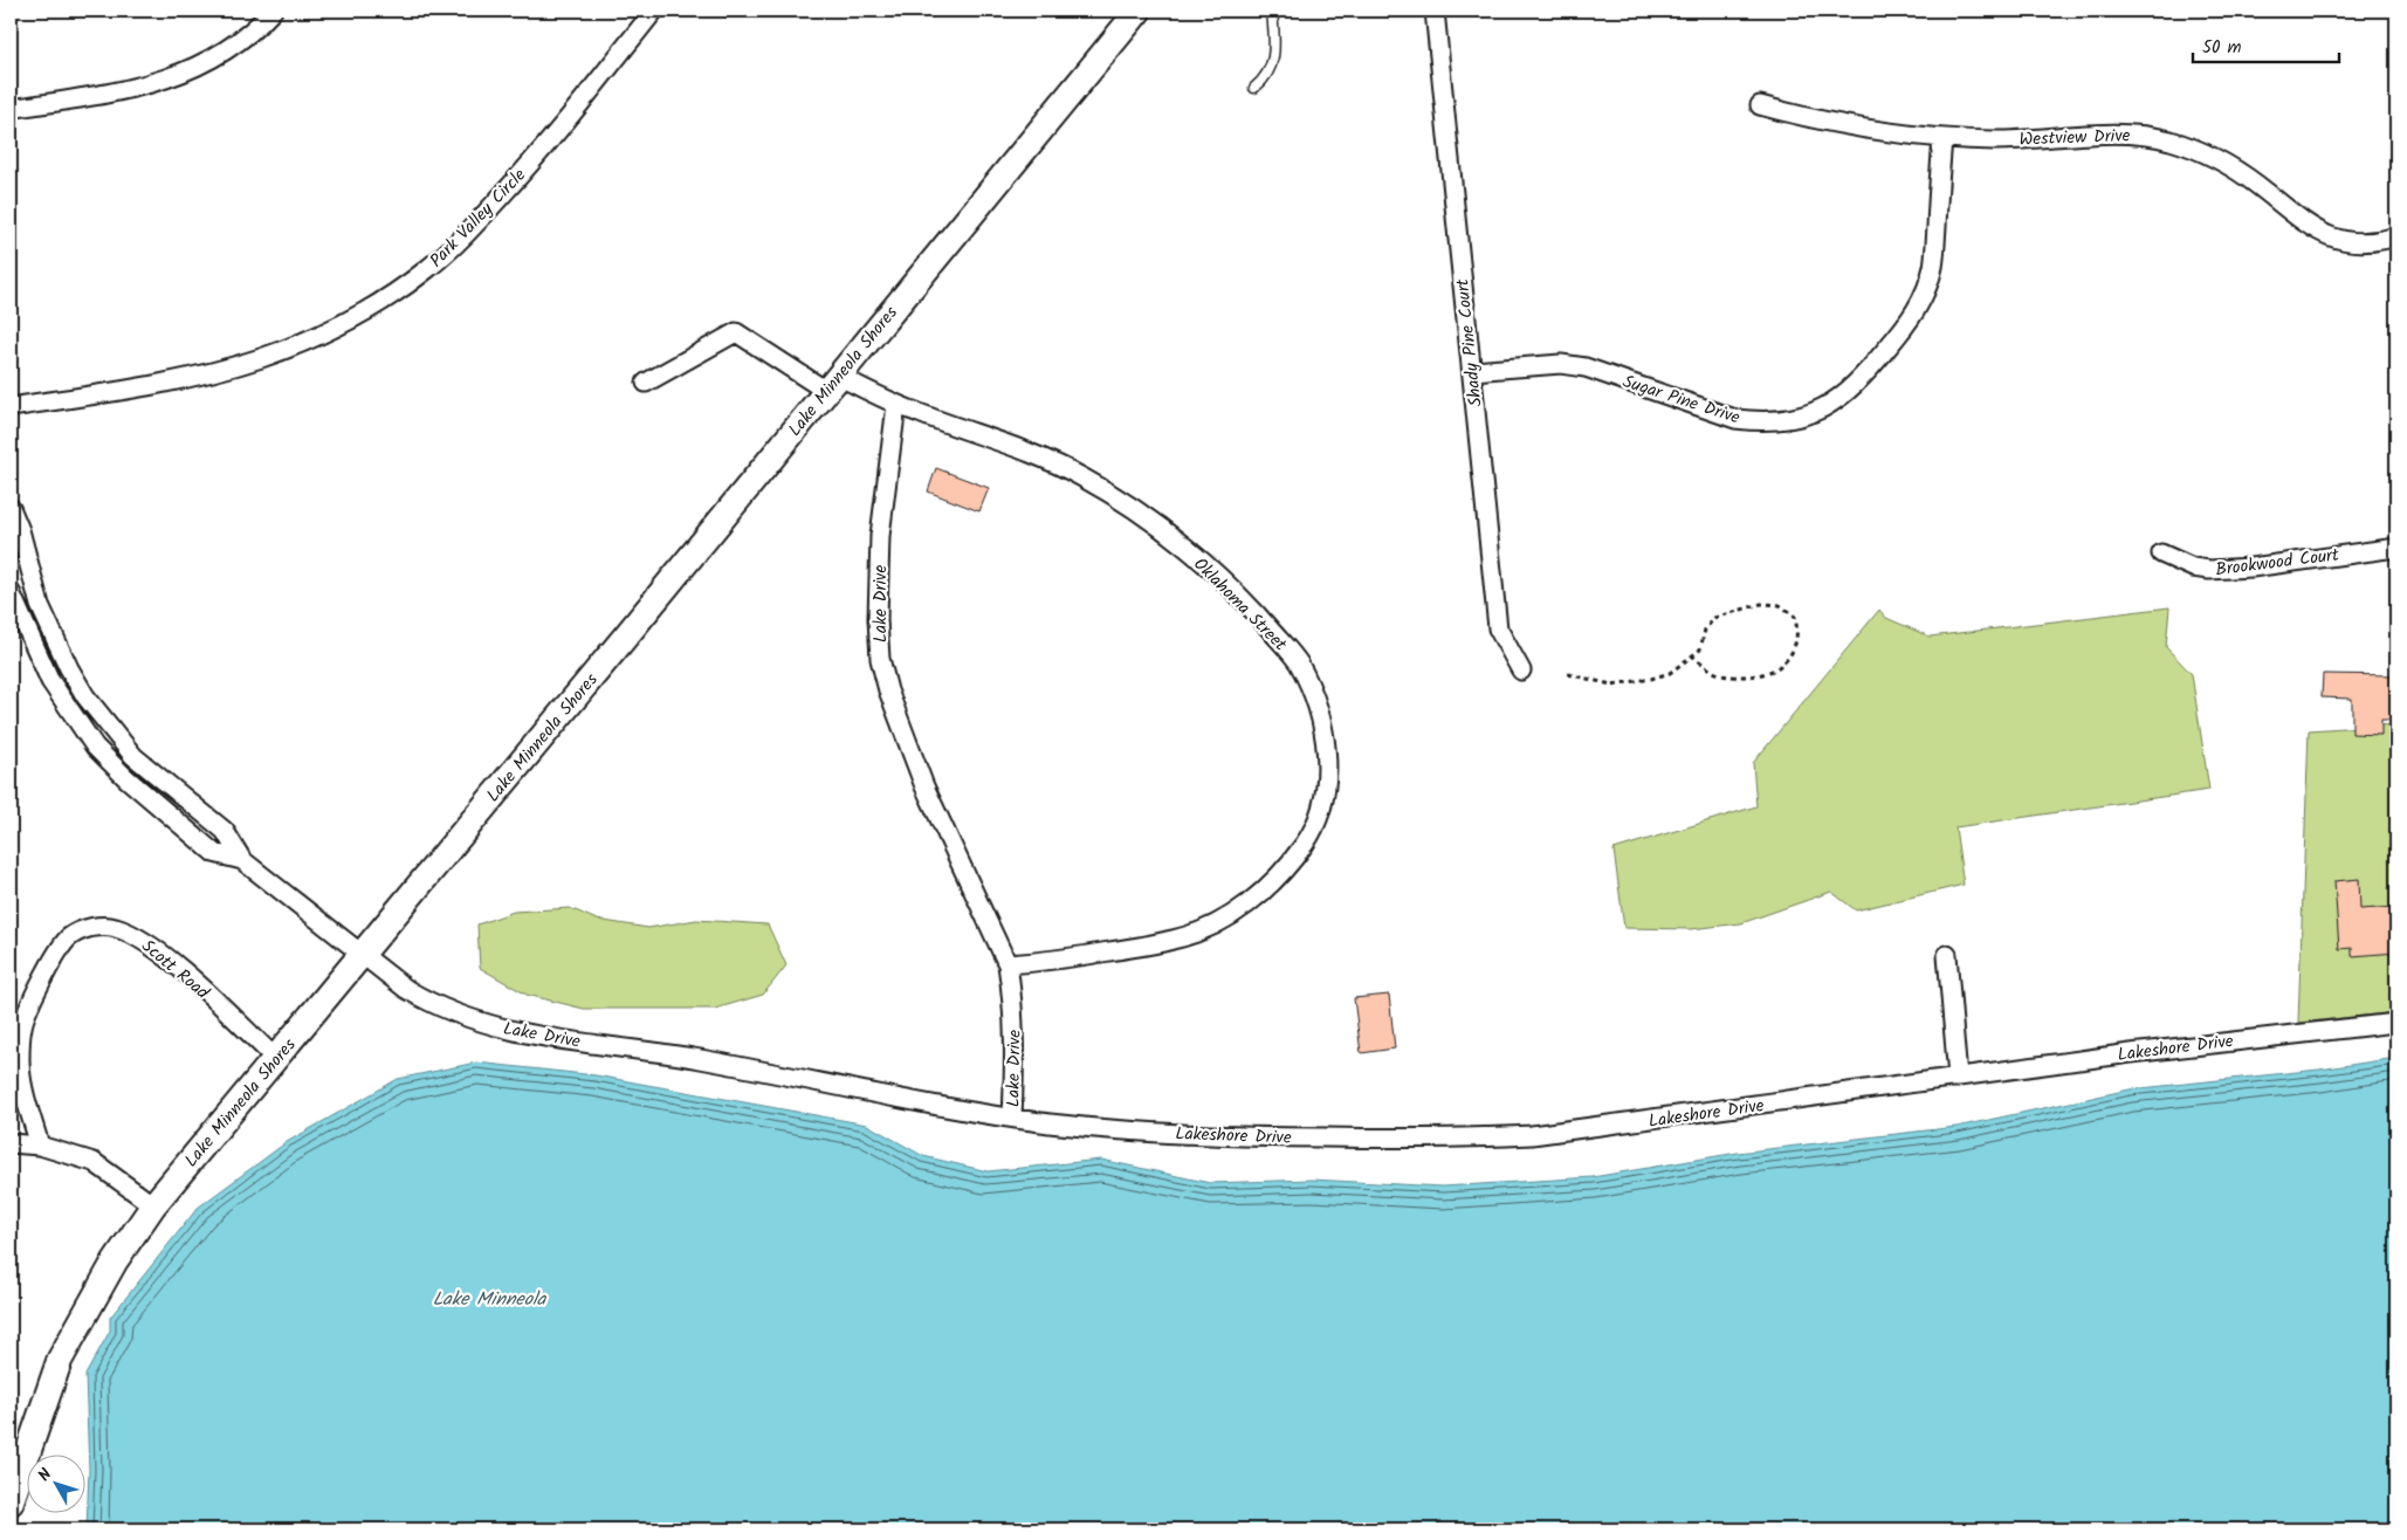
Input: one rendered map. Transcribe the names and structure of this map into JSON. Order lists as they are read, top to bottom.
{
  "streets": {
    "main road": ["Lake Minneola Shores"],
    "street": [
      "Westview Drive",
      "Park Valley Circle",
      "Shady Pine Court",
      "Sugar Pine Drive",
      "Brookwood Court",
      "Lake Drive",
      "Oklahoma Street",
      "Scott Road",
      "Lakeshore Drive"
    ]
  },
  "crossings": [
    ["Westview Drive", "Sugar Pine Drive"],
    ["Shady Pine Court", "Sugar Pine Drive"],
    ["Lake Minneola Shores", "Lake Drive"],
    ["Lake Minneola Shores", "Oklahoma Street"],
    ["Lake Minneola Shores", "Scott Road"],
    ["Lake Drive", "Oklahoma Street"],
    ["Lake Drive", "Lakeshore Drive"]
  ],
  "water": ["Lake Minneola"],
  "scale_bar": "50 m",
  "north": "top left"
}
